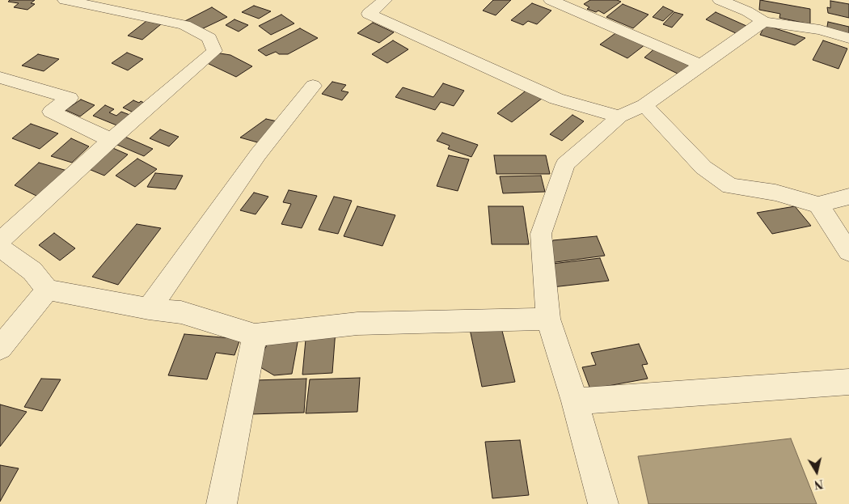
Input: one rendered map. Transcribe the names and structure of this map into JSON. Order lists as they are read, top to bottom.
{
  "north": "bottom"
}
